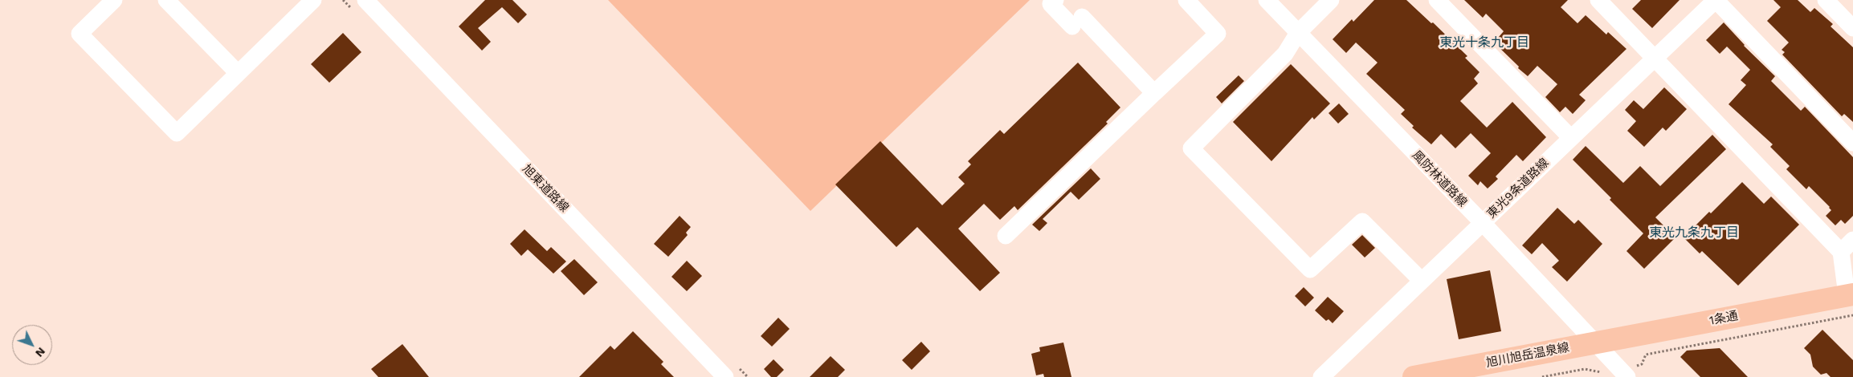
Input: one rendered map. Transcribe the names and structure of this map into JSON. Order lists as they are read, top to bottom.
{
  "streets": {
    "main road": ["1条通", "旭川旭岳温泉線"],
    "street": ["風防林道路線", "旭東道路線", "東光9条道路線"]
  },
  "crossings": [
    ["風防林道路線", "東光9条道路線"],
    ["風防林道路線", "1条通"],
    ["風防林道路線", "旭川旭岳温泉線"],
    ["1条通", "旭川旭岳温泉線"]
  ],
  "districts": ["東光十条九丁目", "東光九条九丁目"],
  "north": "bottom right"
}
